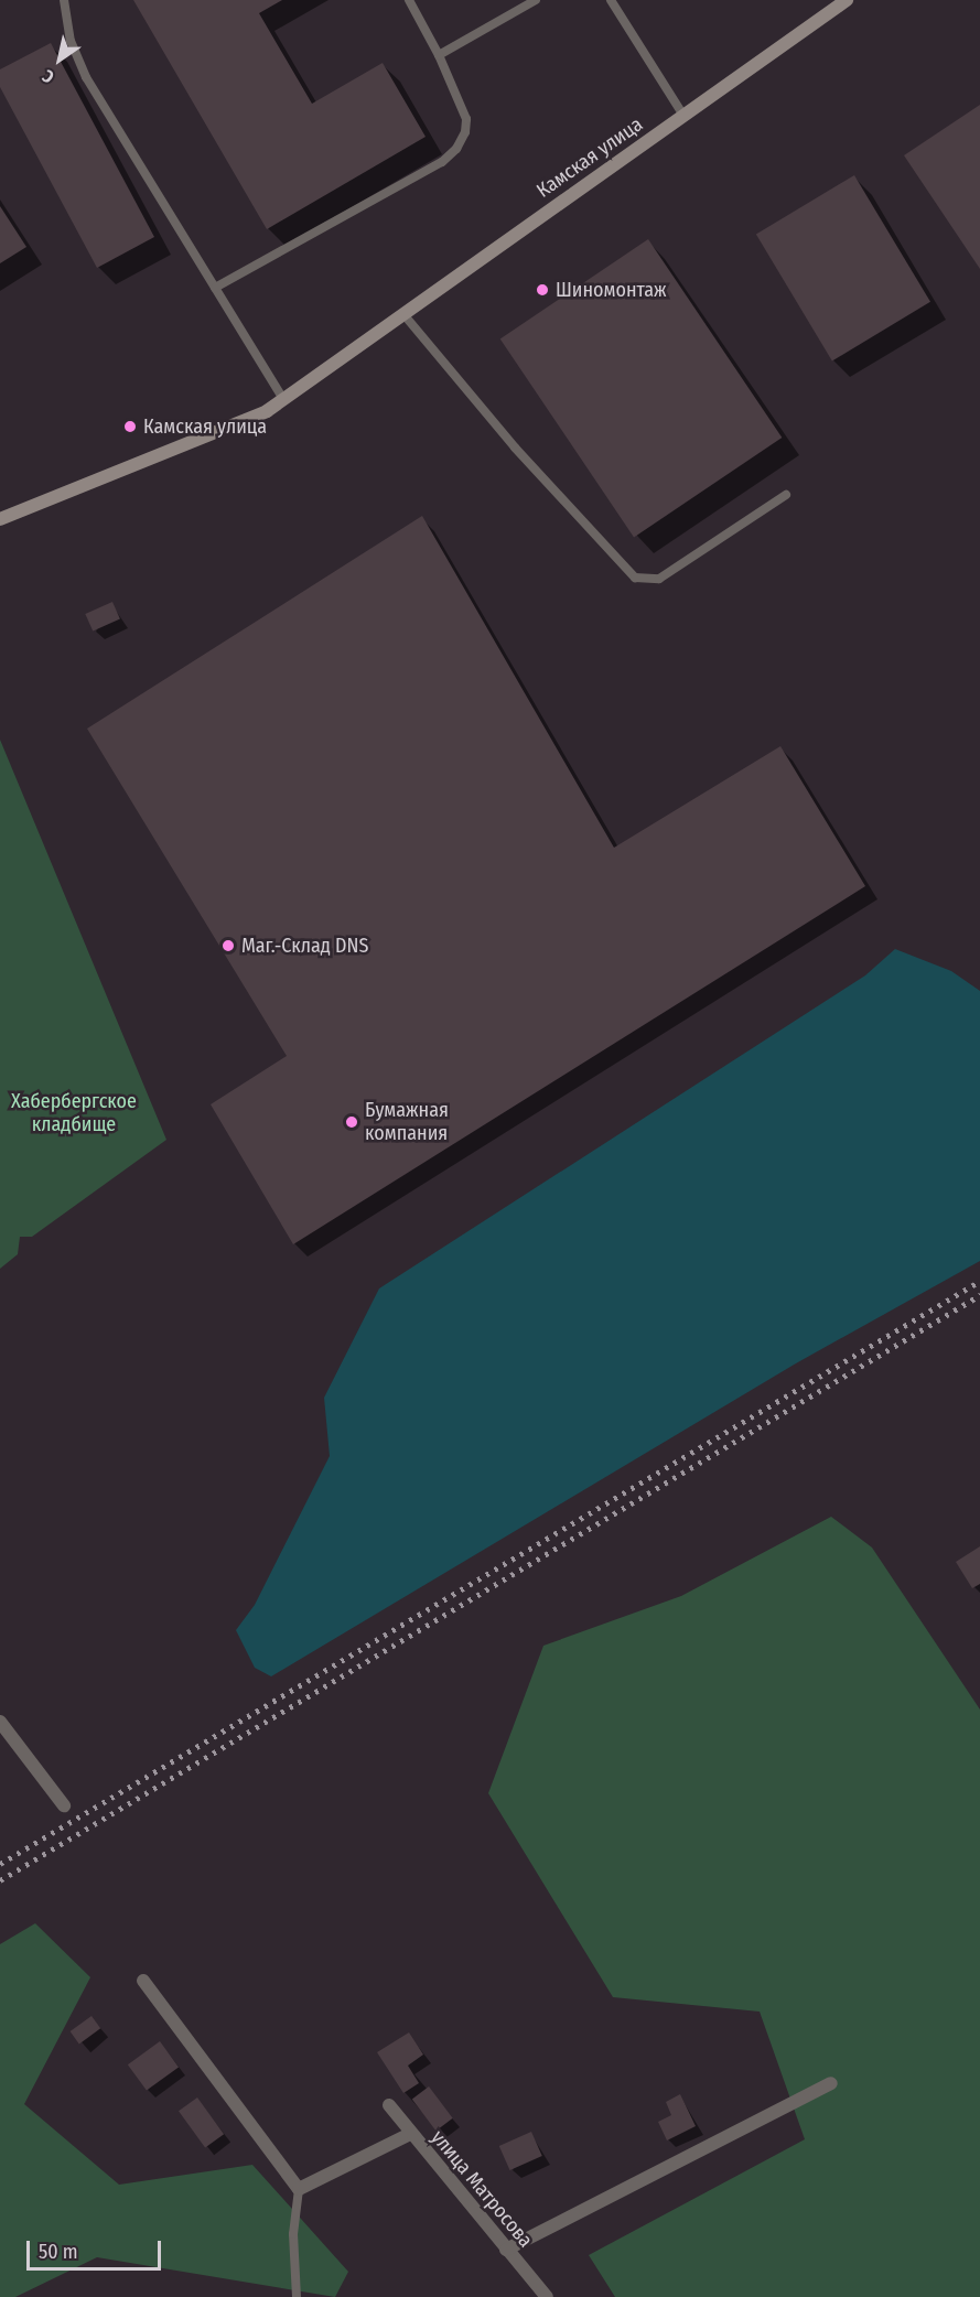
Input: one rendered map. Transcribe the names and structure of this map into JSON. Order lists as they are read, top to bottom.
{
  "streets": {
    "main road": ["Камская улица"],
    "street": ["улица Матросова"]
  },
  "parks": ["Хабербергское кладбище"],
  "places": [
    "Шиномонтаж",
    "Камская улица",
    "Маг.-Склад DNS",
    "Бумажная компания"
  ],
  "scale_bar": "50 m",
  "north": "bottom left"
}
